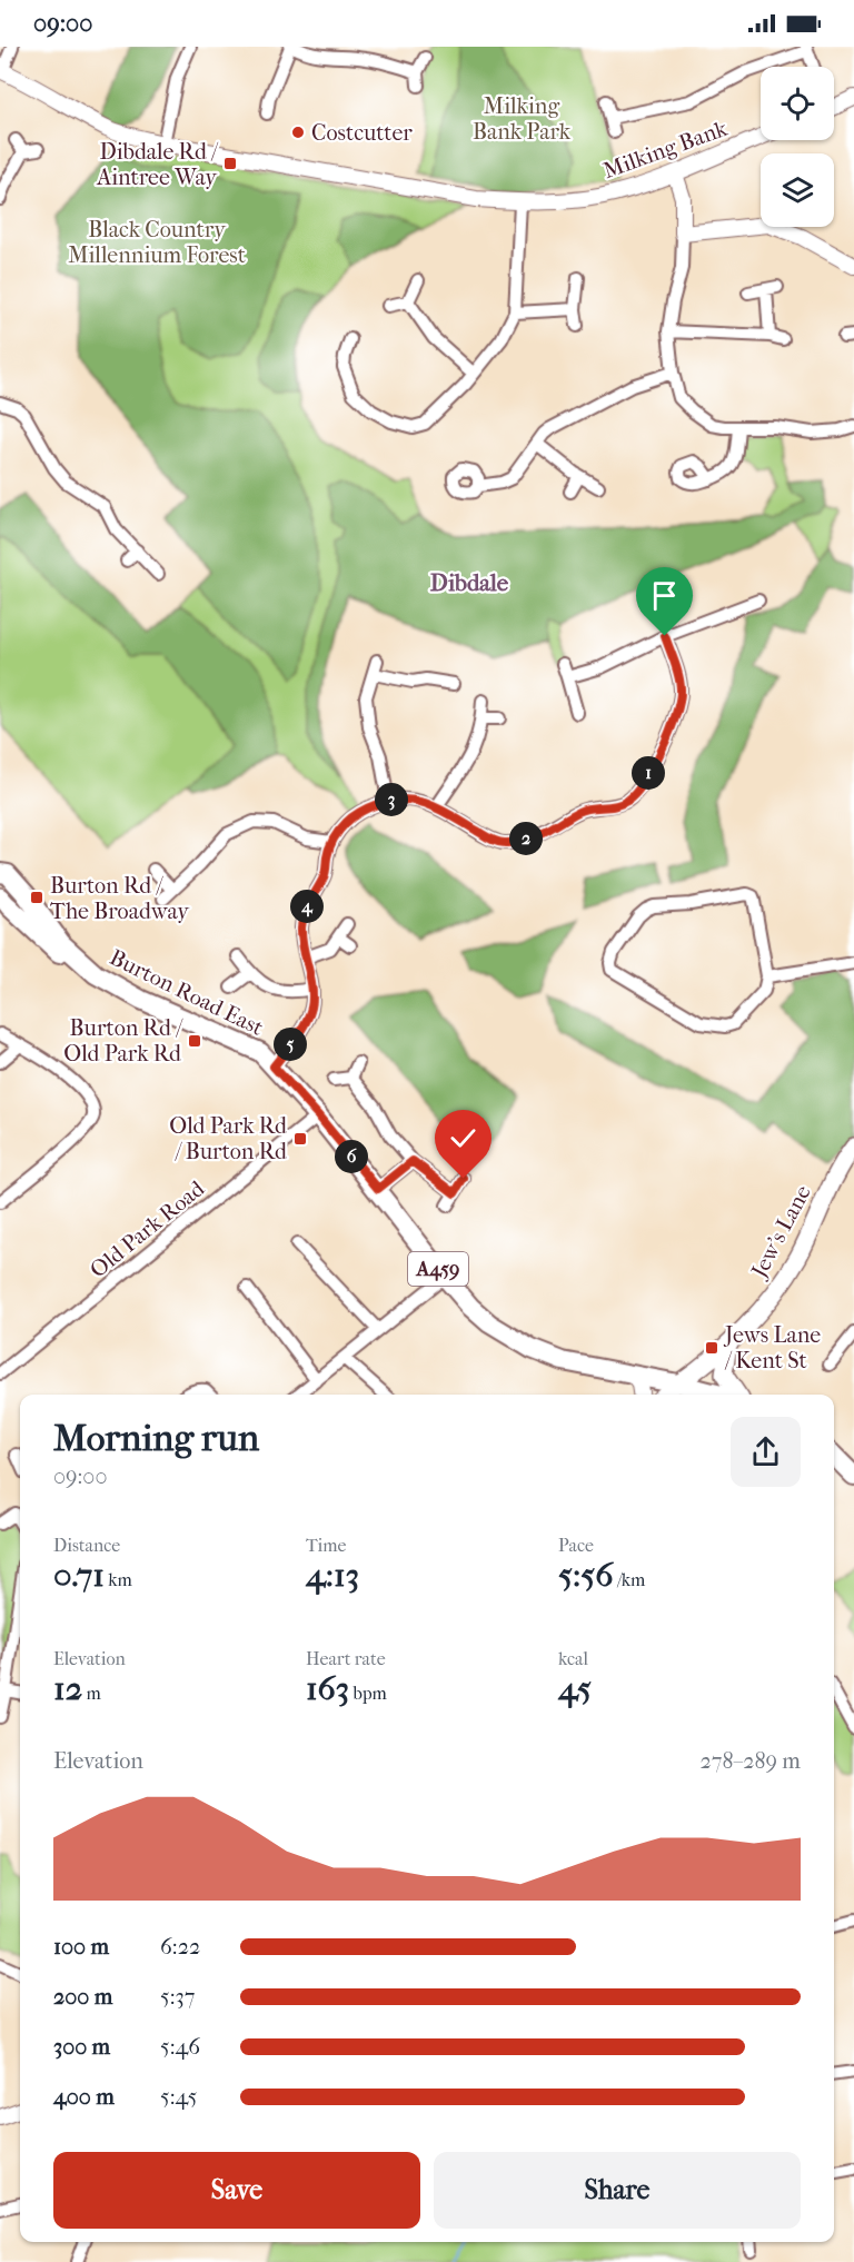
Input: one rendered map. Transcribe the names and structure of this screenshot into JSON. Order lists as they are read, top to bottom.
{
  "streets": {
    "main road": ["Burton Road East", "Jew's Lane", "A459"],
    "street": ["Milking Bank", "Old Park Road"]
  },
  "crossings": [
    ["Burton Road East", "A459"],
    ["Old Park Road", "A459"],
    ["Jew's Lane", "A459"]
  ],
  "districts": ["Dibdale"],
  "parks": ["Milking Bank Park", "Black Country Millennium Forest"],
  "places": {
    "other": ["Costcutter"],
    "transit": [
      "Dibdale Rd / Aintree Way",
      "Burton Rd / The Broadway",
      "Burton Rd / Old Park Rd",
      "Old Park Rd / Burton Rd",
      "Jews Lane / Kent St"
    ]
  },
  "page": {
    "status": "09:00",
    "pins": [
      "1",
      "3",
      "2",
      "4",
      "5",
      "6"
    ],
    "heading": ["Morning run", "09:00"],
    "stats": [
      ["Distance", "0.71 km"],
      ["Time", "4:13"],
      ["Pace", "5:56 /km"],
      ["Elevation", "12 m"],
      ["Heart rate", "163 bpm"],
      ["kcal", "45"]
    ],
    "chart": ["Elevation", "278–289 m"],
    "list": [
      {
        "name": "100 m",
        "note": "6:22"
      },
      {
        "name": "200 m",
        "note": "5:37"
      },
      {
        "name": "300 m",
        "note": "5:46"
      },
      {
        "name": "400 m",
        "note": "5:45"
      }
    ],
    "buttons": ["Save", "Share"]
  }
}
